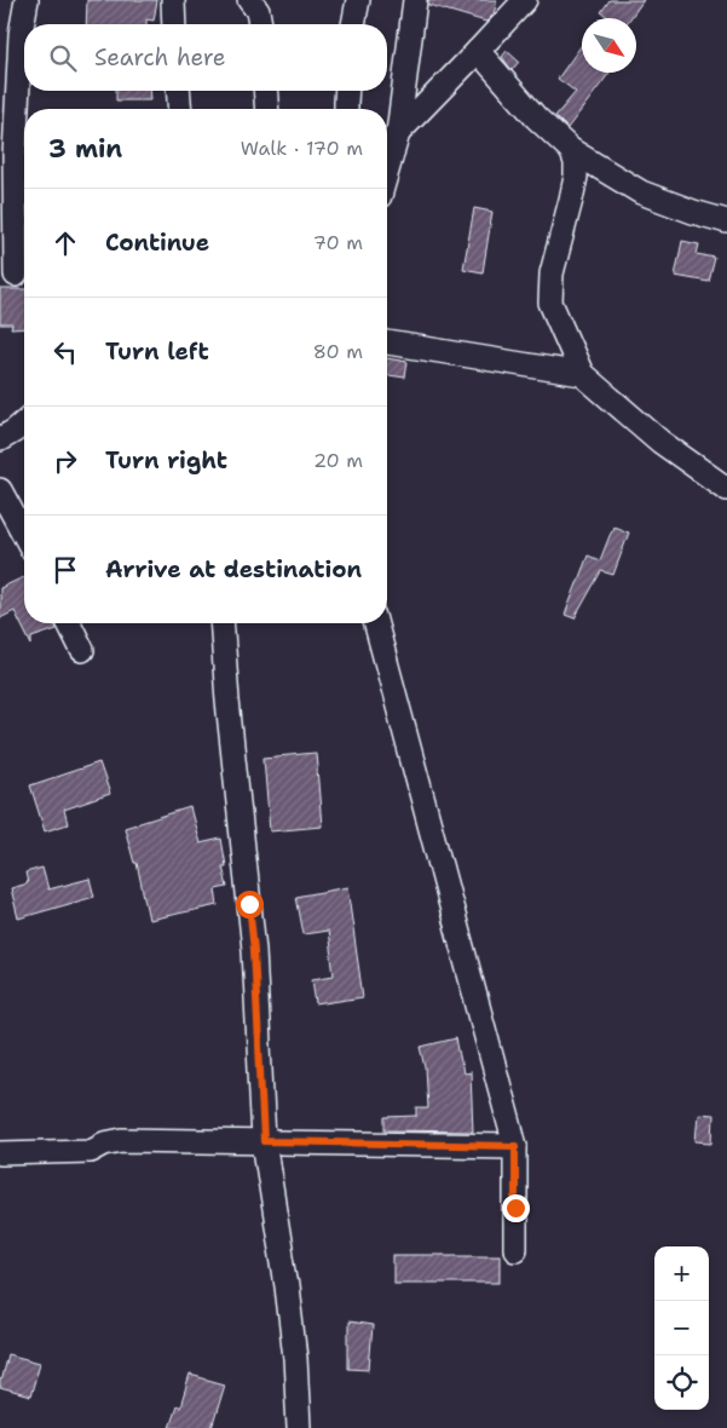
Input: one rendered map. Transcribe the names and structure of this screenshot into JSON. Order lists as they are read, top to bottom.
{
  "north": "bottom right",
  "page": {
    "search": "Search here",
    "heading": ["3 min", "Walk · 170 m"],
    "list": [
      ["Continue", "70 m"],
      ["Turn left", "80 m"],
      ["Turn right", "20 m"],
      "Arrive at destination"
    ],
    "map_buttons": ["+", "−"]
  }
}
